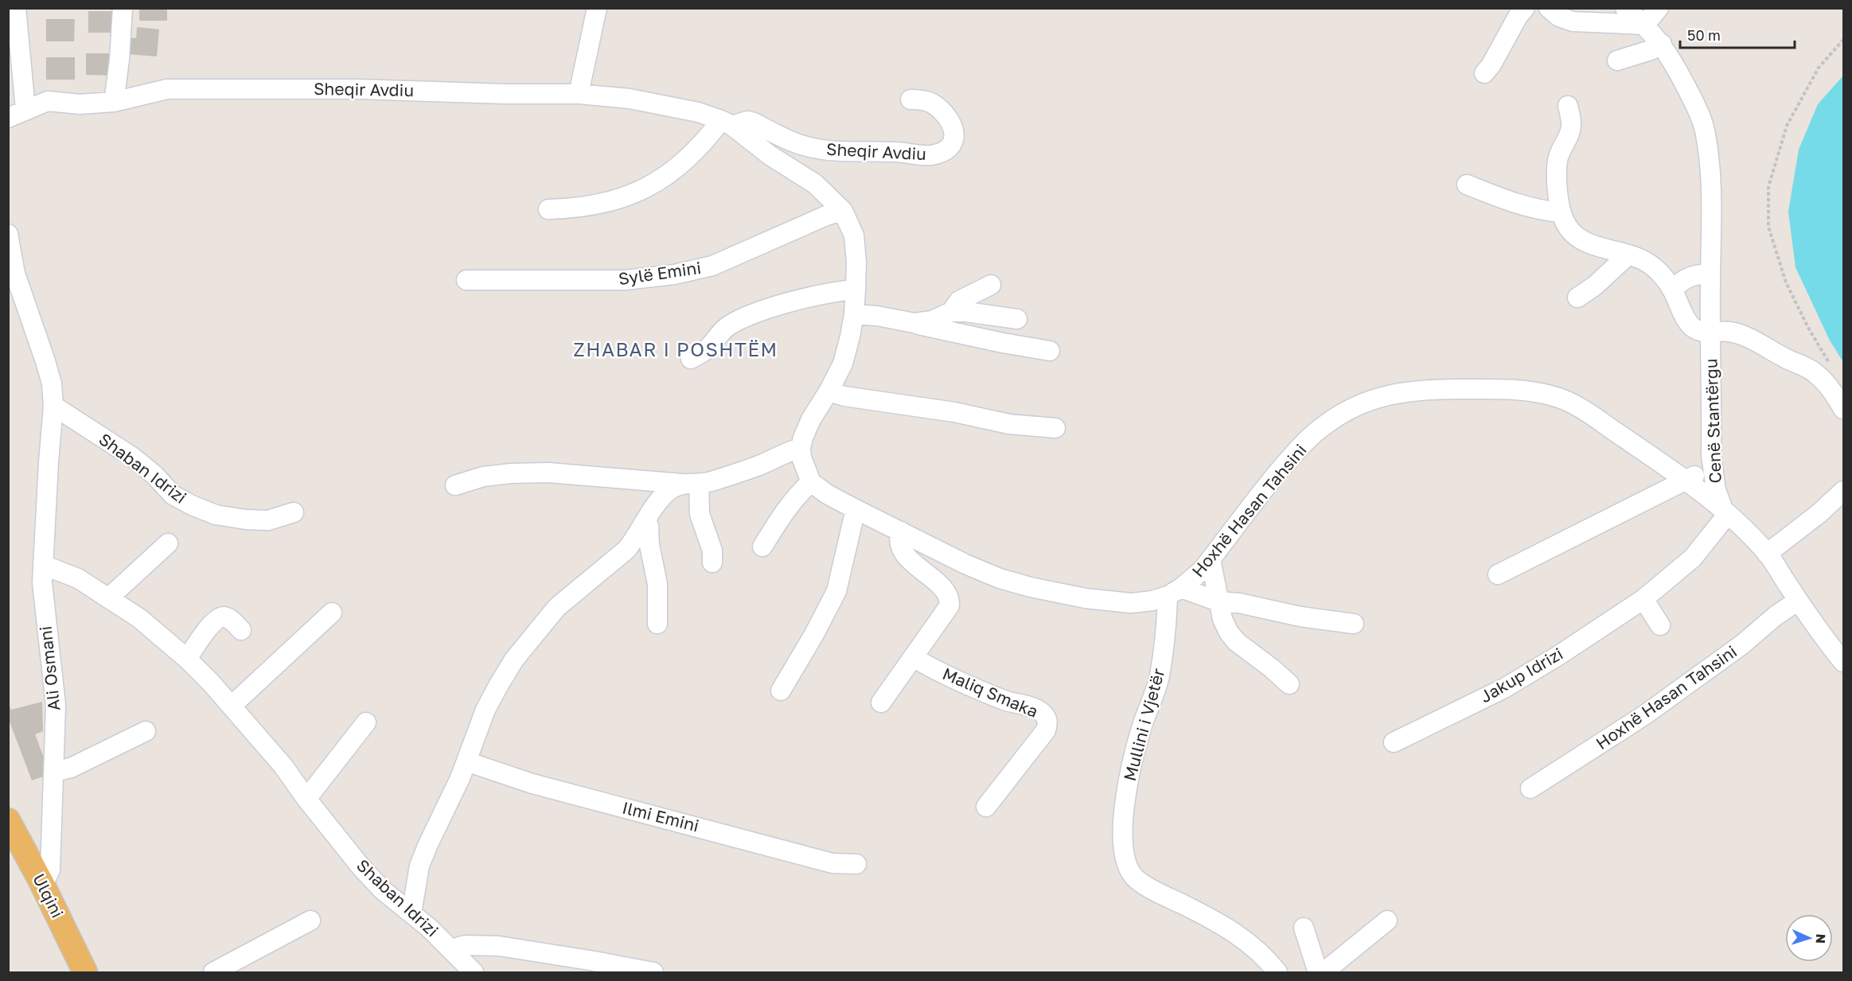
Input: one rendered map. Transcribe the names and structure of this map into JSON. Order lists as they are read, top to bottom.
{
  "streets": {
    "main road": ["Ulqini"],
    "street": [
      "Sheqir Avdiu",
      "Sylë Emini",
      "Cenë Stantërgu",
      "Shaban Idrizi",
      "Hoxhë Hasan Tahsini",
      "Ali Osmani",
      "Jakup Idrizi",
      "Maliq Smaka",
      "Mullini i Vjetër",
      "Ilmi Emini"
    ]
  },
  "crossings": [
    ["Sheqir Avdiu", "Sylë Emini"],
    ["Cenë Stantërgu", "Hoxhë Hasan Tahsini"],
    ["Cenë Stantërgu", "Jakup Idrizi"],
    ["Shaban Idrizi", "Ali Osmani"],
    ["Hoxhë Hasan Tahsini", "Jakup Idrizi"],
    ["Hoxhë Hasan Tahsini", "Mullini i Vjetër"],
    ["Ali Osmani", "Ulqini"]
  ],
  "districts": ["ZHABAR I POSHTËM"],
  "scale_bar": "50 m",
  "north": "right"
}
